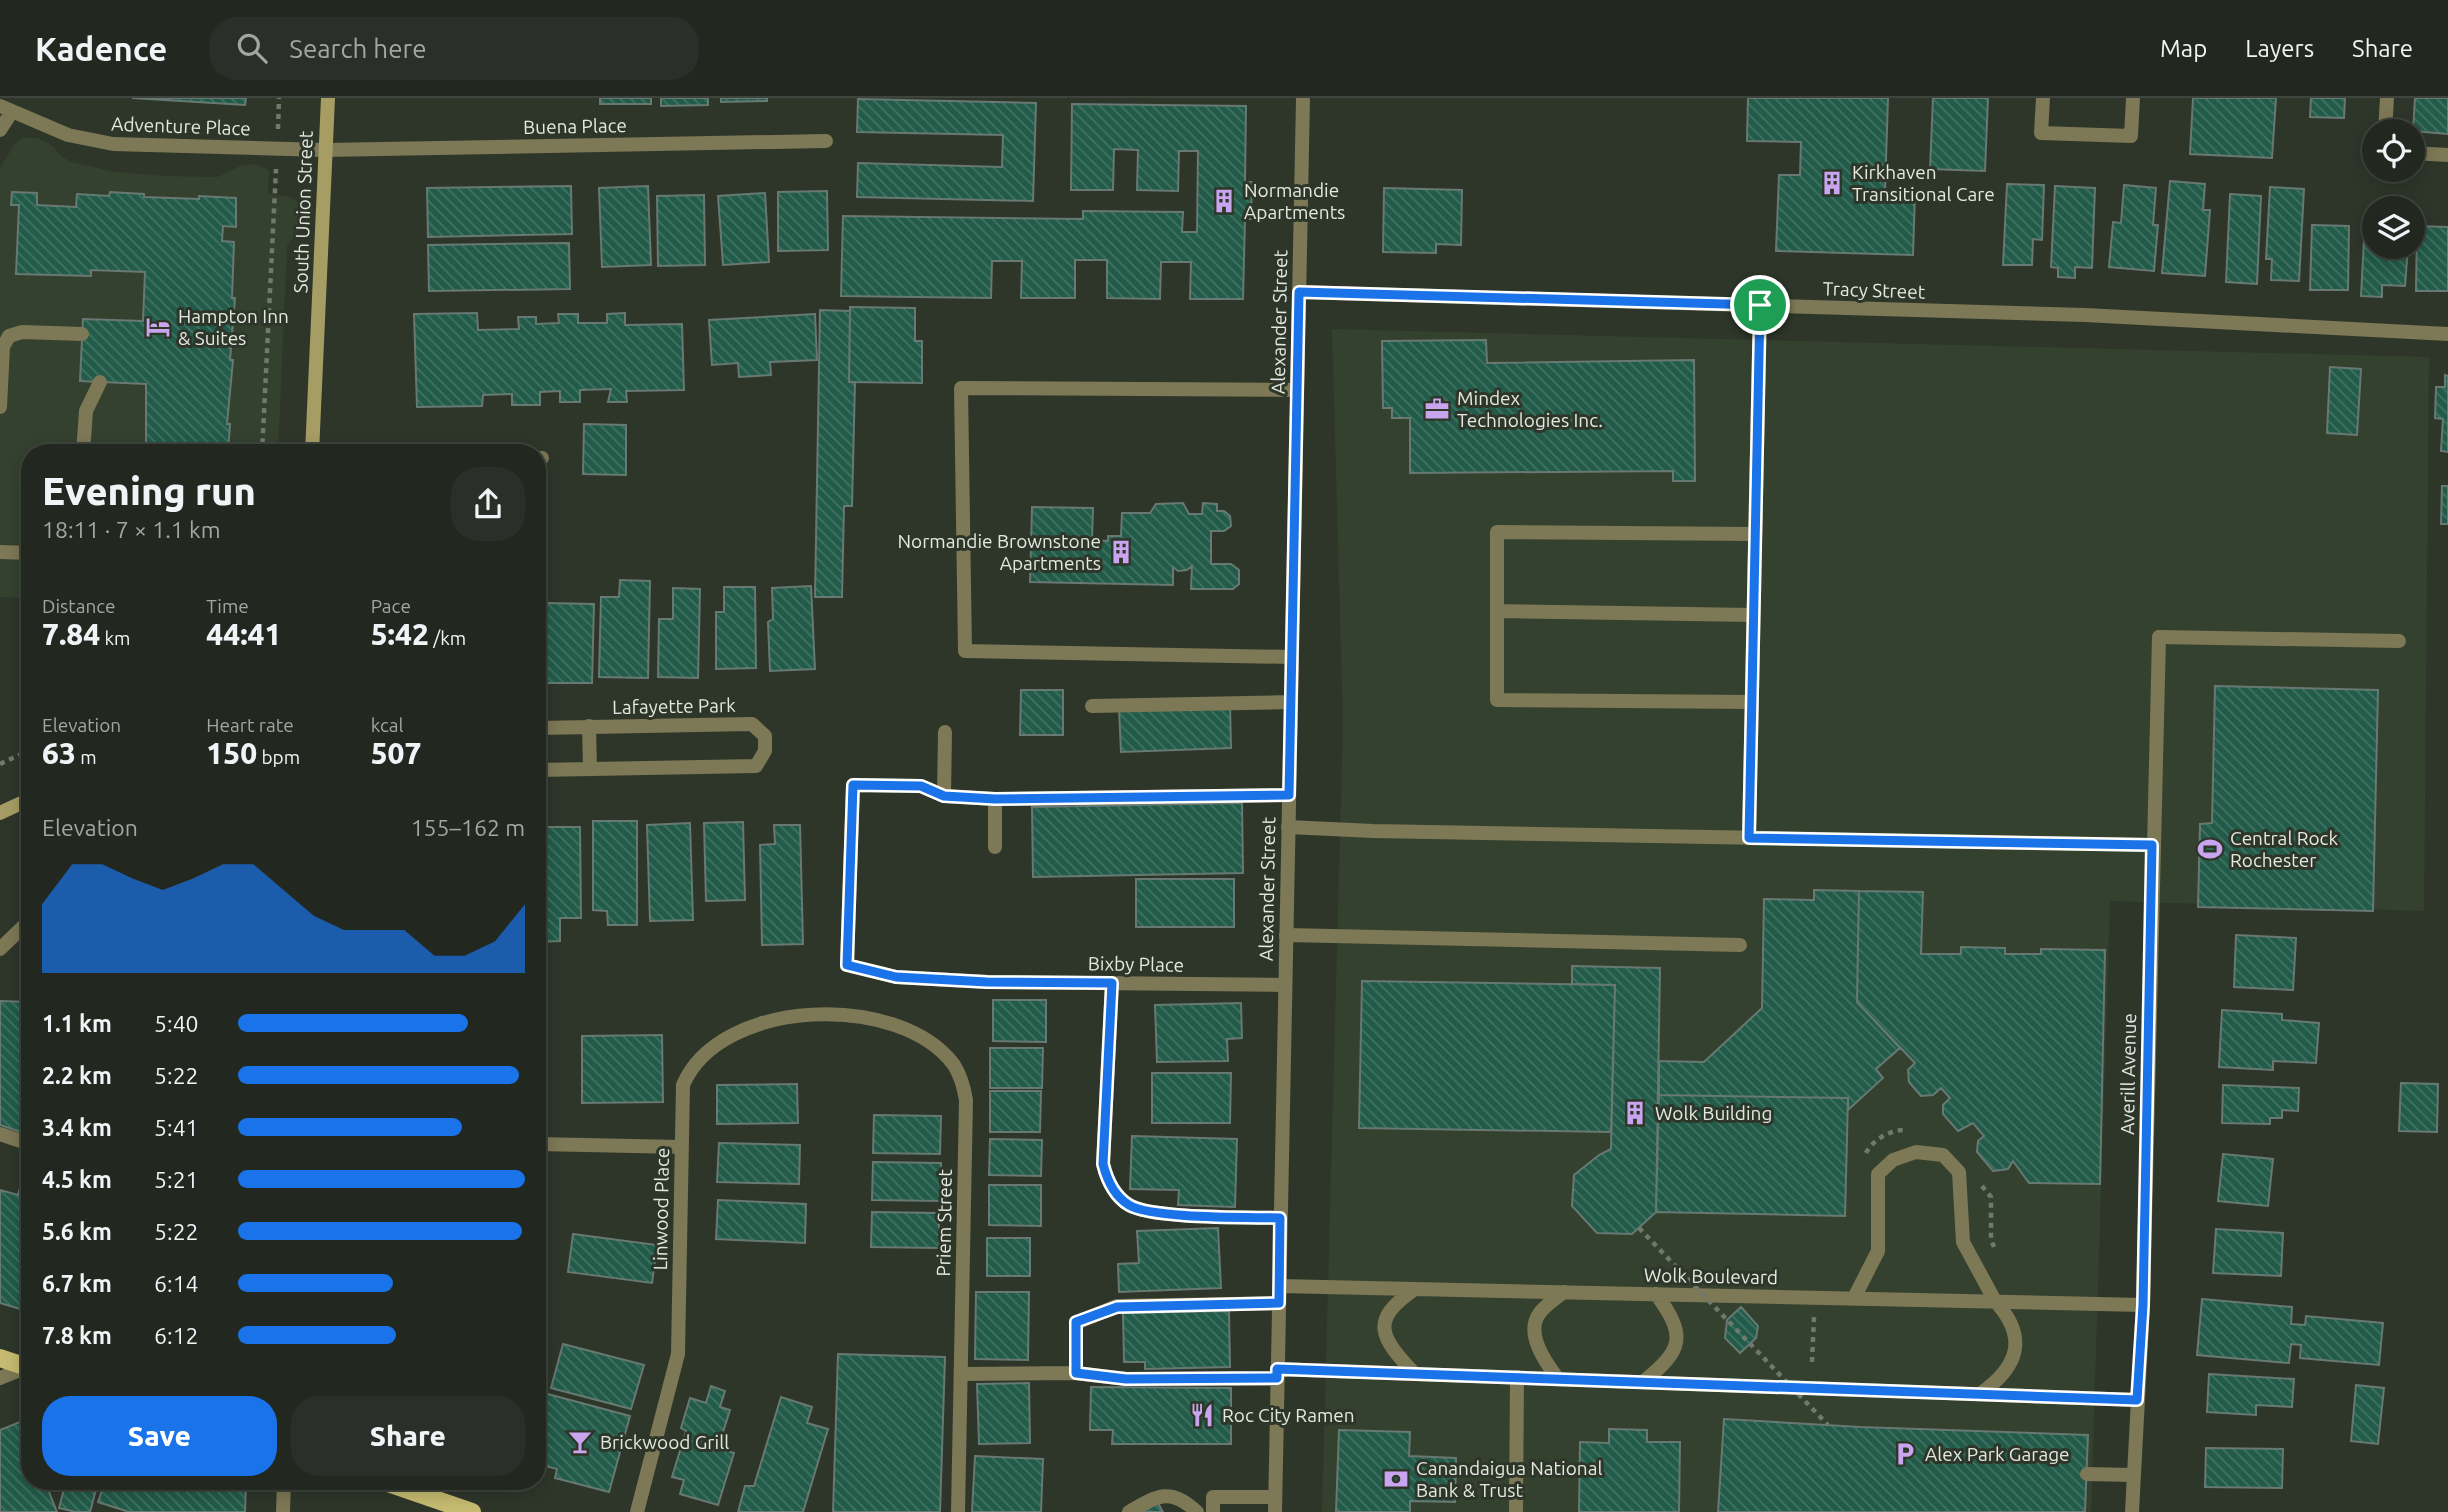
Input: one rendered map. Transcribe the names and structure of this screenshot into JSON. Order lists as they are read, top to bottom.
{
  "streets": {
    "main road": ["South Union Street"],
    "street": [
      "Adventure Place",
      "Buena Place",
      "Tracy Street",
      "Alexander Street",
      "Lafayette Park",
      "Bixby Place",
      "Averill Avenue",
      "Linwood Place",
      "Priem Street",
      "Wolk Boulevard"
    ]
  },
  "crossings": [
    ["Adventure Place", "Buena Place"],
    ["Adventure Place", "South Union Street"],
    ["Buena Place", "South Union Street"],
    ["Tracy Street", "Alexander Street"],
    ["Alexander Street", "Bixby Place"],
    ["Alexander Street", "Wolk Boulevard"],
    ["Averill Avenue", "Wolk Boulevard"],
    ["Linwood Place", "Priem Street"]
  ],
  "places": {
    "building": [
      "Kirkhaven Transitional Care",
      "Normandie Apartments",
      "Normandie Brownstone Apartments",
      "Wolk Building"
    ],
    "hotel": ["Hampton Inn & Suites"],
    "office": ["Mindex Technologies Inc."],
    "sports": ["Central Rock Rochester"],
    "restaurant": ["Roc City Ramen"],
    "bar": ["Brickwood Grill"],
    "parking": ["Alex Park Garage"],
    "bank": ["Canandaigua National Bank & Trust"]
  },
  "page": {
    "header": "Kadence",
    "search": "Search here",
    "nav": ["Map", "Layers", "Share"],
    "heading": ["Evening run", "18:11 · 7 × 1.1 km"],
    "stats": [
      ["Distance", "7.84 km"],
      ["Time", "44:41"],
      ["Pace", "5:42 /km"],
      ["Elevation", "63 m"],
      ["Heart rate", "150 bpm"],
      ["kcal", "507"]
    ],
    "chart": ["Elevation", "155–162 m"],
    "list": [
      {
        "name": "1.1 km",
        "note": "5:40"
      },
      {
        "name": "2.2 km",
        "note": "5:22"
      },
      {
        "name": "3.4 km",
        "note": "5:41"
      },
      {
        "name": "4.5 km",
        "note": "5:21"
      },
      {
        "name": "5.6 km",
        "note": "5:22"
      },
      {
        "name": "6.7 km",
        "note": "6:14"
      },
      {
        "name": "7.8 km",
        "note": "6:12"
      }
    ],
    "buttons": ["Save", "Share"]
  }
}
